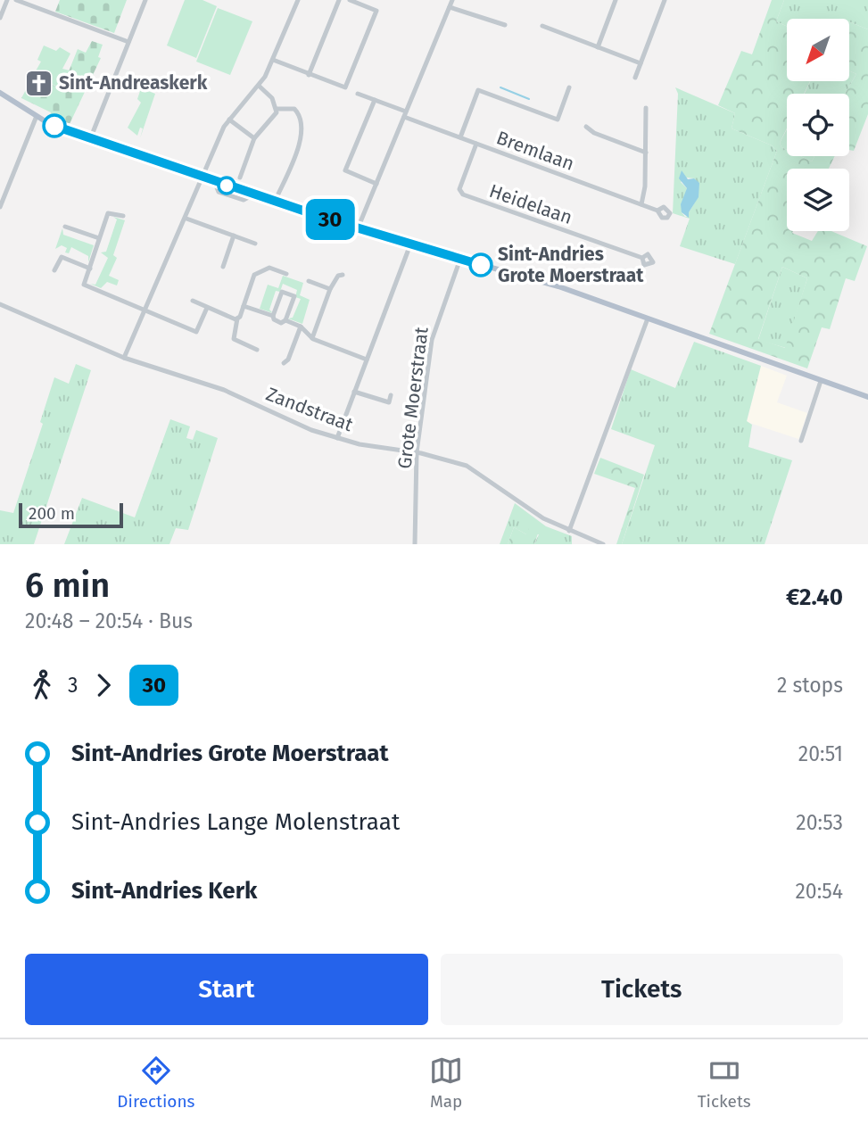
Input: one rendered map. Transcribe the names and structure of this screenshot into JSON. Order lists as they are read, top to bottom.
{
  "streets": {
    "street": [
      "Bremlaan",
      "Heidelaan",
      "Grote Moerstraat",
      "Zandstraat"
    ]
  },
  "crossings": [
    ["Bremlaan", "Heidelaan"],
    ["Grote Moerstraat", "Zandstraat"]
  ],
  "places": {
    "church": ["Sint-Andreaskerk"],
    "other": ["Sint-Andries Grote Moerstraat"]
  },
  "lines": ["bus line 30"],
  "scale_bar": "200 m",
  "north": "bottom left",
  "page": {
    "on_map": "30",
    "scale": "200 m",
    "heading": ["6 min", "20:48 – 20:54 · Bus", "€2.40"],
    "legs": ["3", "30", "2 stops"],
    "list": [
      {
        "name": "Sint-Andries Grote Moerstraat",
        "value": "20:51"
      },
      {
        "name": "Sint-Andries Lange Molenstraat",
        "value": "20:53"
      },
      {
        "name": "Sint-Andries Kerk",
        "value": "20:54"
      }
    ],
    "buttons": ["Start", "Tickets"],
    "tabs": ["Directions", "Map", "Tickets"]
  }
}
